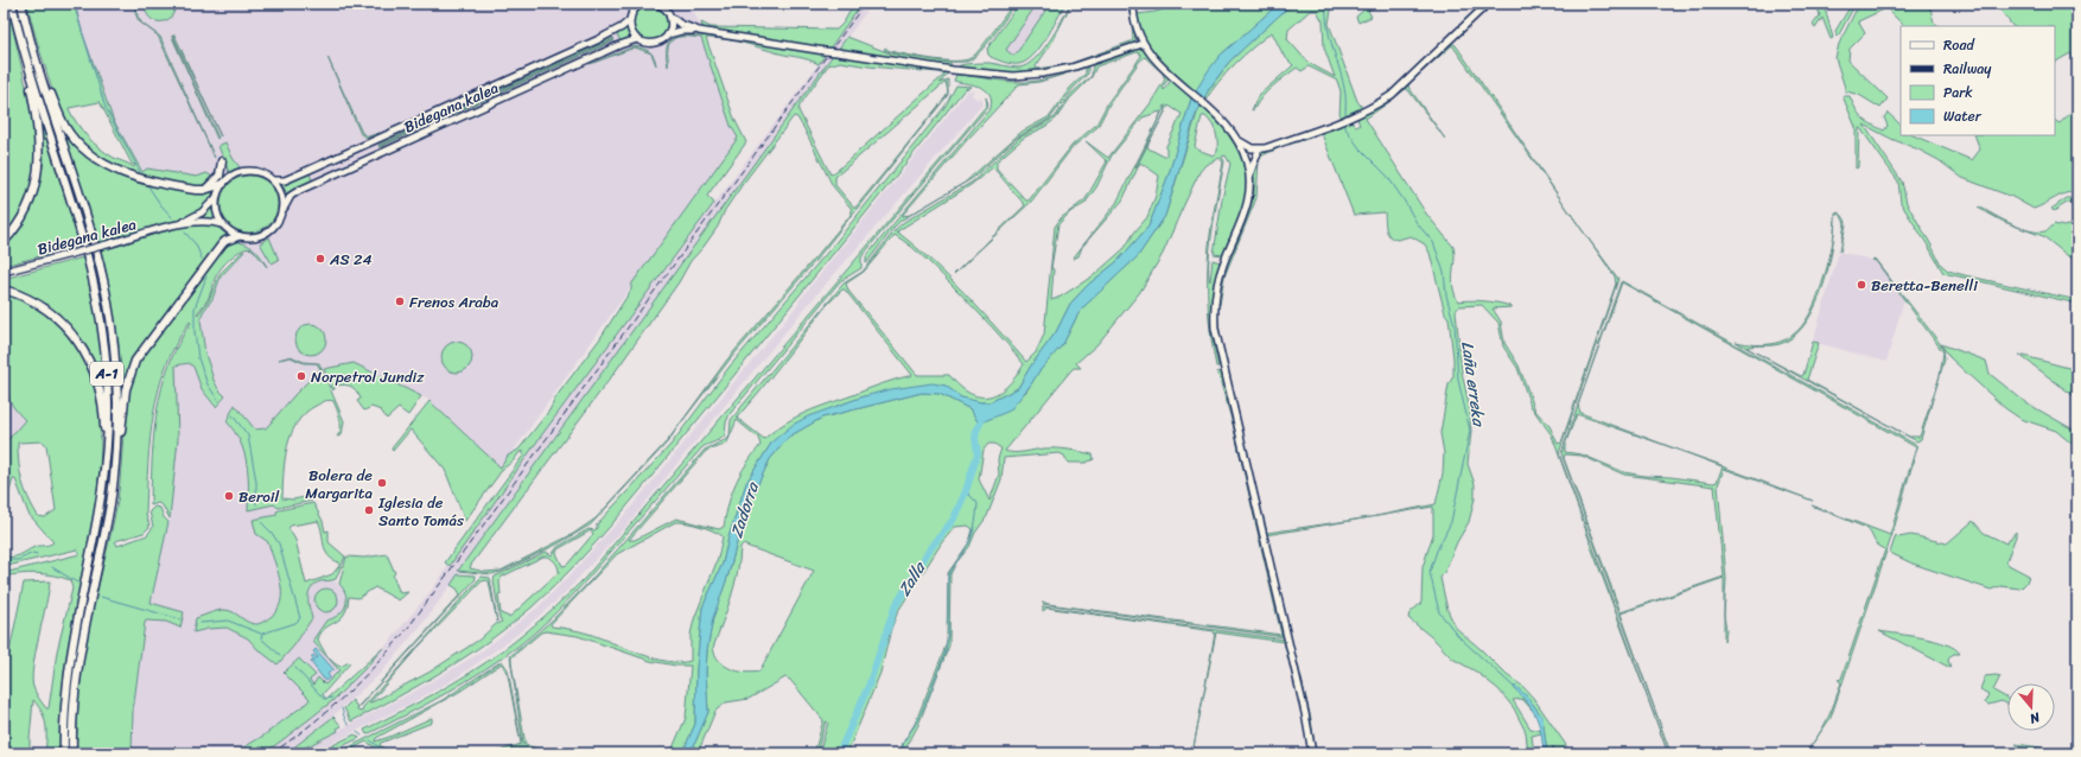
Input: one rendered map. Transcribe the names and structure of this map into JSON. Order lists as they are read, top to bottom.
{
  "streets": {
    "highway": ["A-1"],
    "street": ["Bidegana kalea"]
  },
  "water": ["Laña erreka", "Zadorra", "Zalla"],
  "places": [
    "AS 24",
    "Beretta-Benelli",
    "Frenos Araba",
    "Norpetrol Jundiz",
    "Bolera de Margarita",
    "Beroil",
    "Iglesia de Santo Tomás"
  ],
  "legend": [
    "Road",
    "Railway",
    "Park",
    "Water"
  ],
  "north": "bottom"
}
